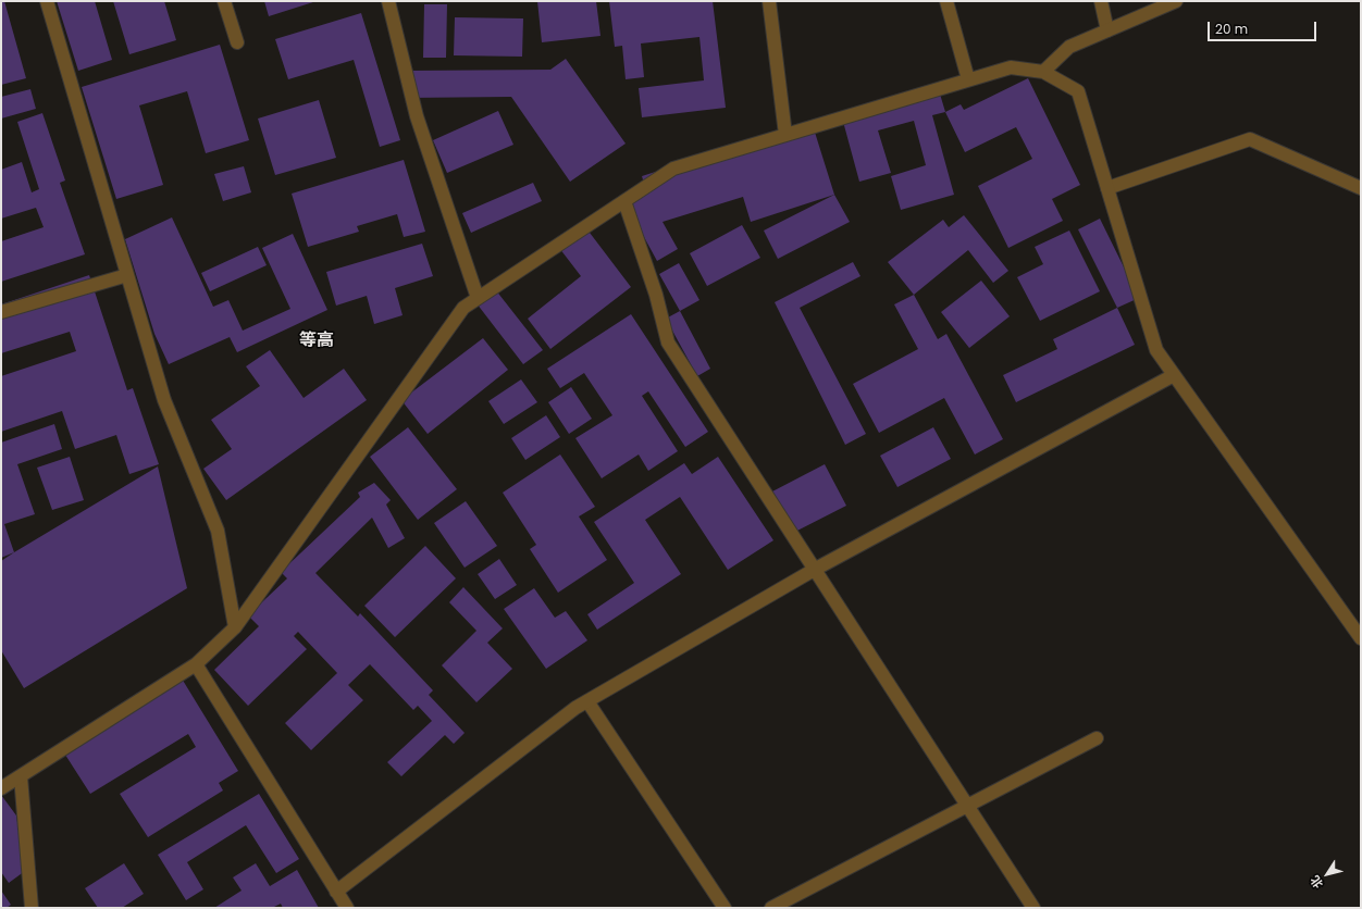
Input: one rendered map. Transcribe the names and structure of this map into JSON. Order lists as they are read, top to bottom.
{
  "districts": ["等高"],
  "scale_bar": "20 m",
  "north": "bottom left"
}
